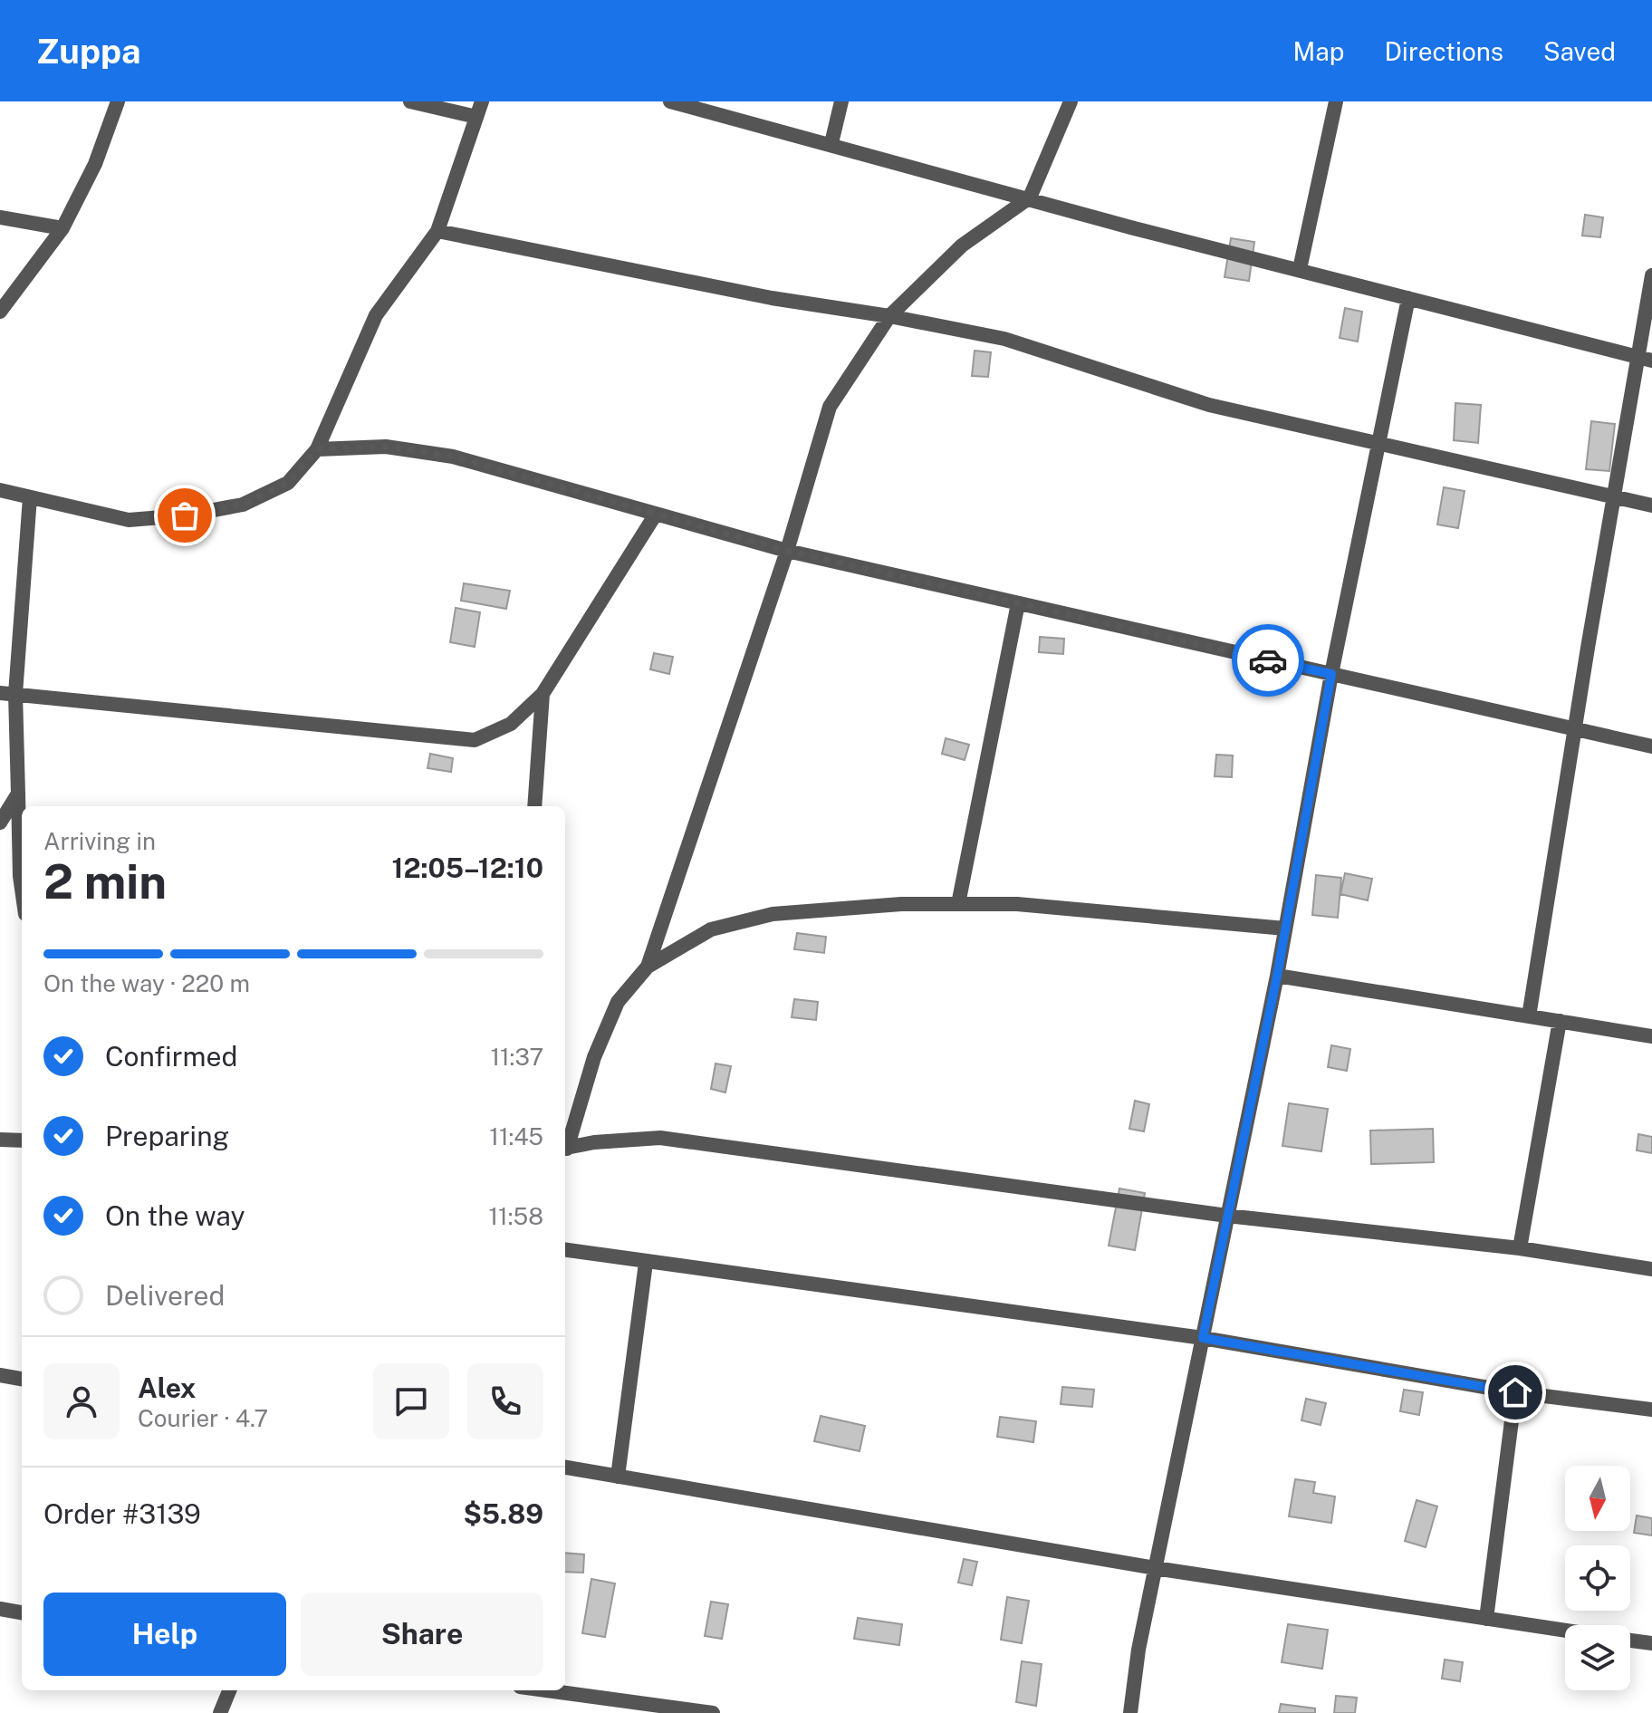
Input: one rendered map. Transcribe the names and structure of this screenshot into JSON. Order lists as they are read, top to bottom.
{
  "north": "bottom",
  "page": {
    "header": "Zuppa",
    "nav": ["Map", "Directions", "Saved"],
    "heading": ["2 min", "Arriving in", "12:05–12:10"],
    "panel": [
      "Alex",
      "Courier · 4.7",
      "Order #3139",
      "$5.89"
    ],
    "bar": "On the way · 220 m",
    "list": [
      ["Confirmed", "11:37"],
      ["Preparing", "11:45"],
      ["On the way", "11:58"],
      "Delivered"
    ],
    "buttons": ["Help", "Share"]
  }
}
